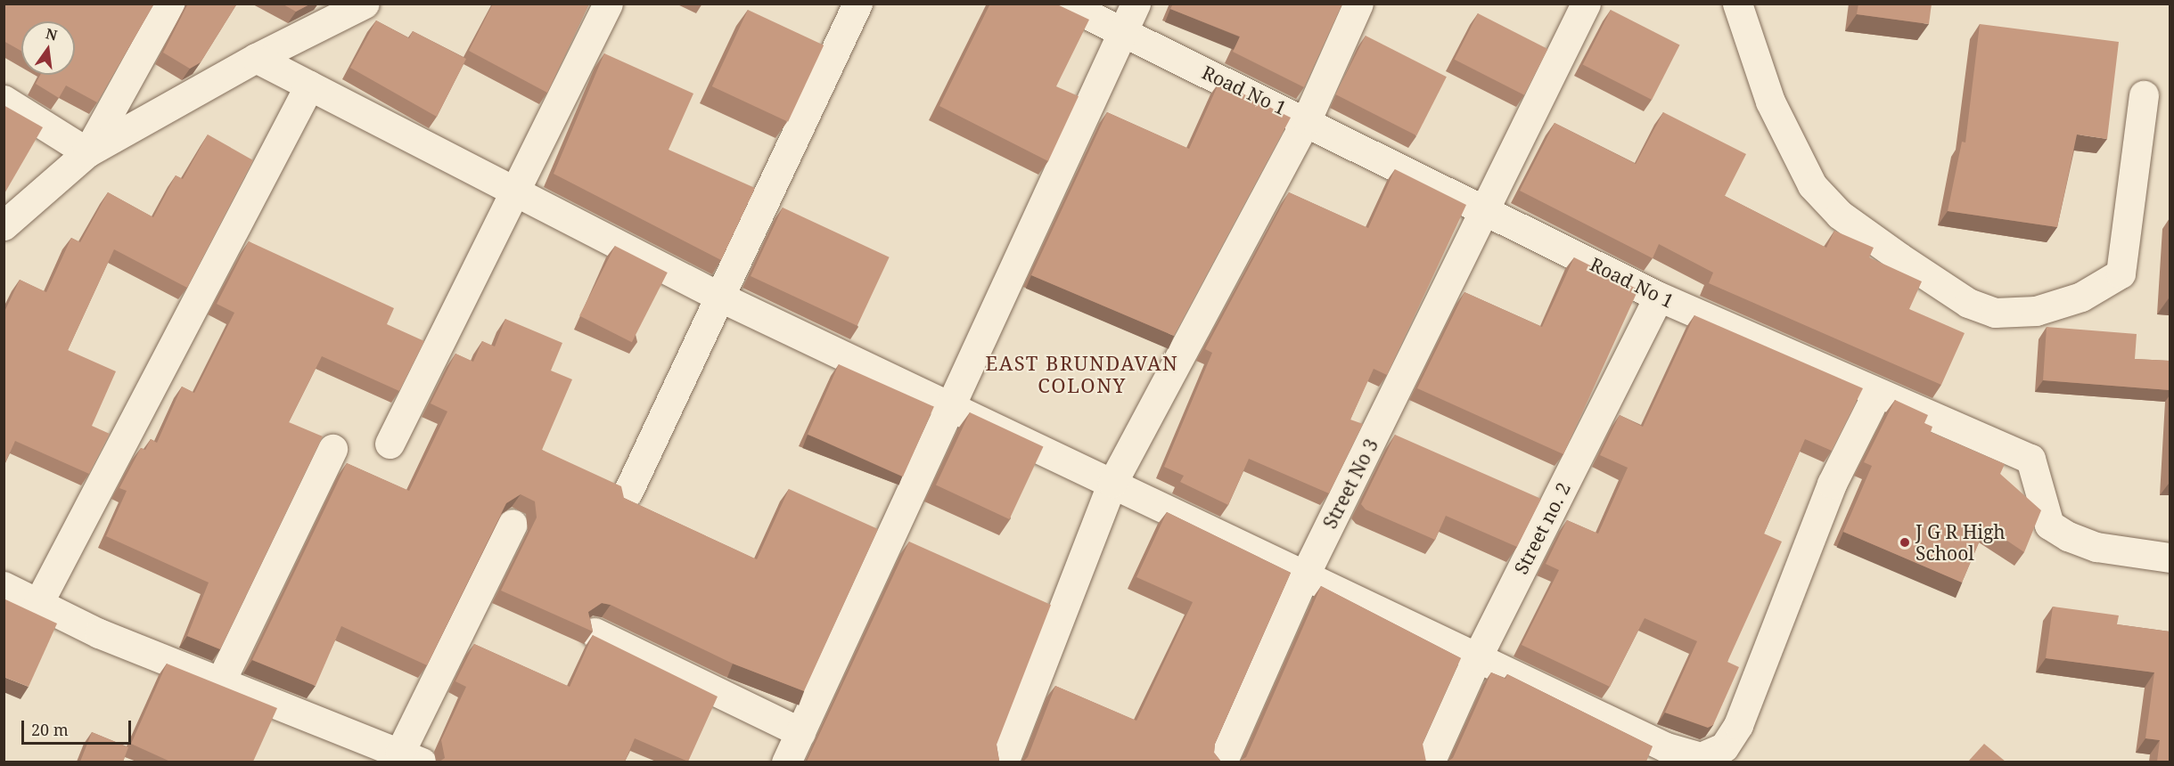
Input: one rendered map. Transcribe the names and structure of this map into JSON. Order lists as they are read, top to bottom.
{
  "streets": {
    "street": ["Road No 1", "Street No 3", "Street no. 2"]
  },
  "crossings": [
    ["Road No 1", "Street No 3"],
    ["Road No 1", "Street no. 2"]
  ],
  "districts": ["EAST BRUNDAVAN COLONY"],
  "places": ["J G R High School"],
  "scale_bar": "20 m",
  "north": "top"
}
